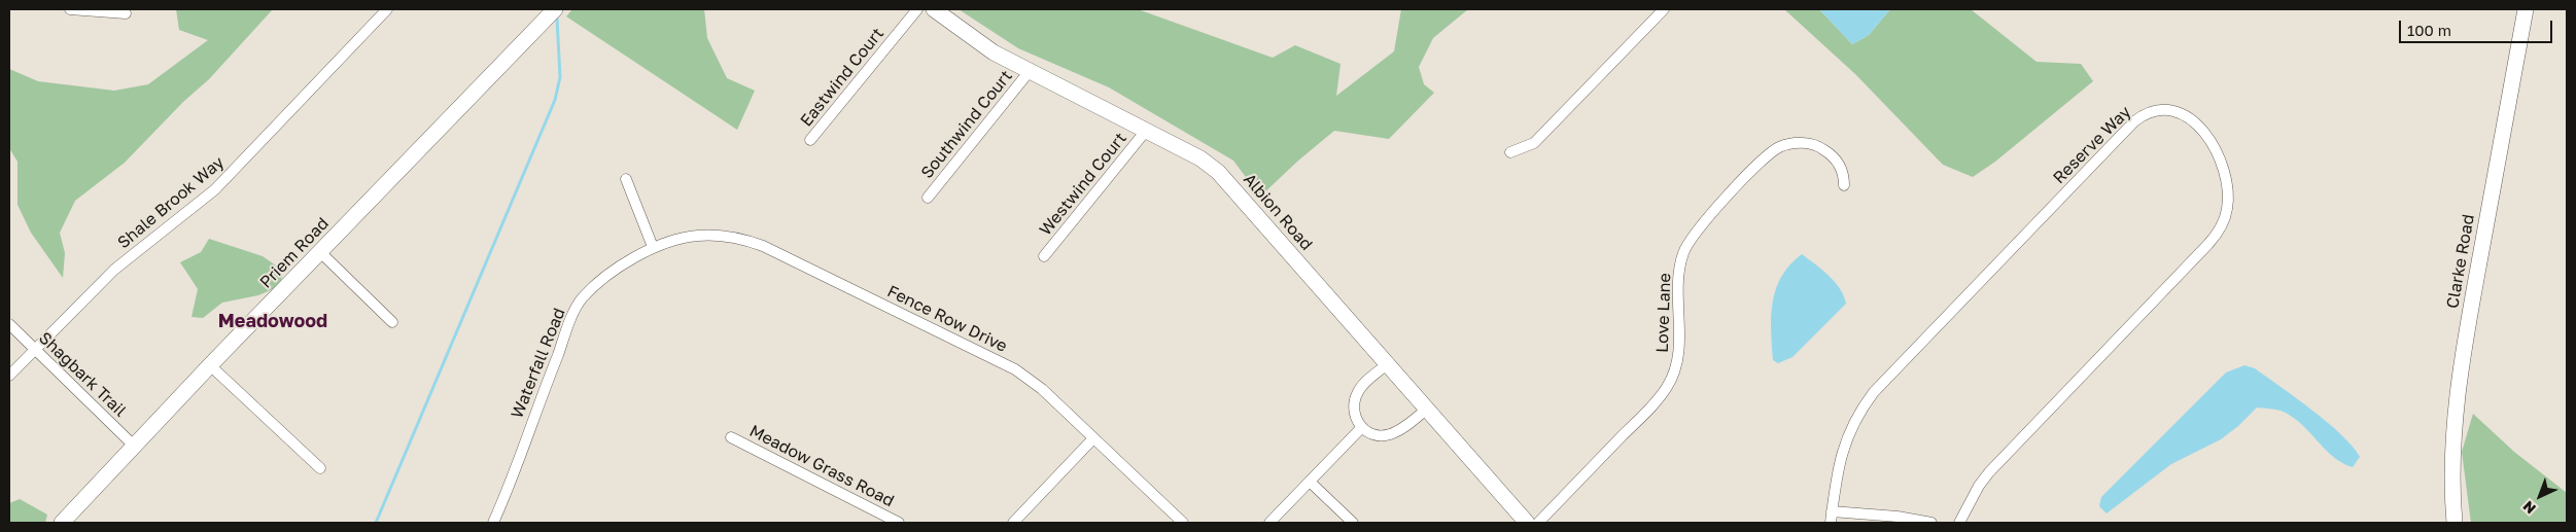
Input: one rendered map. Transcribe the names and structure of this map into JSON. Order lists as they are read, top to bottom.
{
  "streets": {
    "street": [
      "Eastwind Court",
      "Southwind Court",
      "Reserve Way",
      "Westwind Court",
      "Shale Brook Way",
      "Albion Road",
      "Priem Road",
      "Clarke Road",
      "Love Lane",
      "Fence Row Drive",
      "Waterfall Road",
      "Shagbark Trail",
      "Meadow Grass Road"
    ]
  },
  "crossings": [
    ["Southwind Court", "Albion Road"],
    ["Westwind Court", "Albion Road"],
    ["Shale Brook Way", "Shagbark Trail"],
    ["Priem Road", "Shagbark Trail"],
    ["Fence Row Drive", "Waterfall Road"]
  ],
  "districts": ["Meadowood"],
  "scale_bar": "100 m",
  "north": "bottom left"
}
